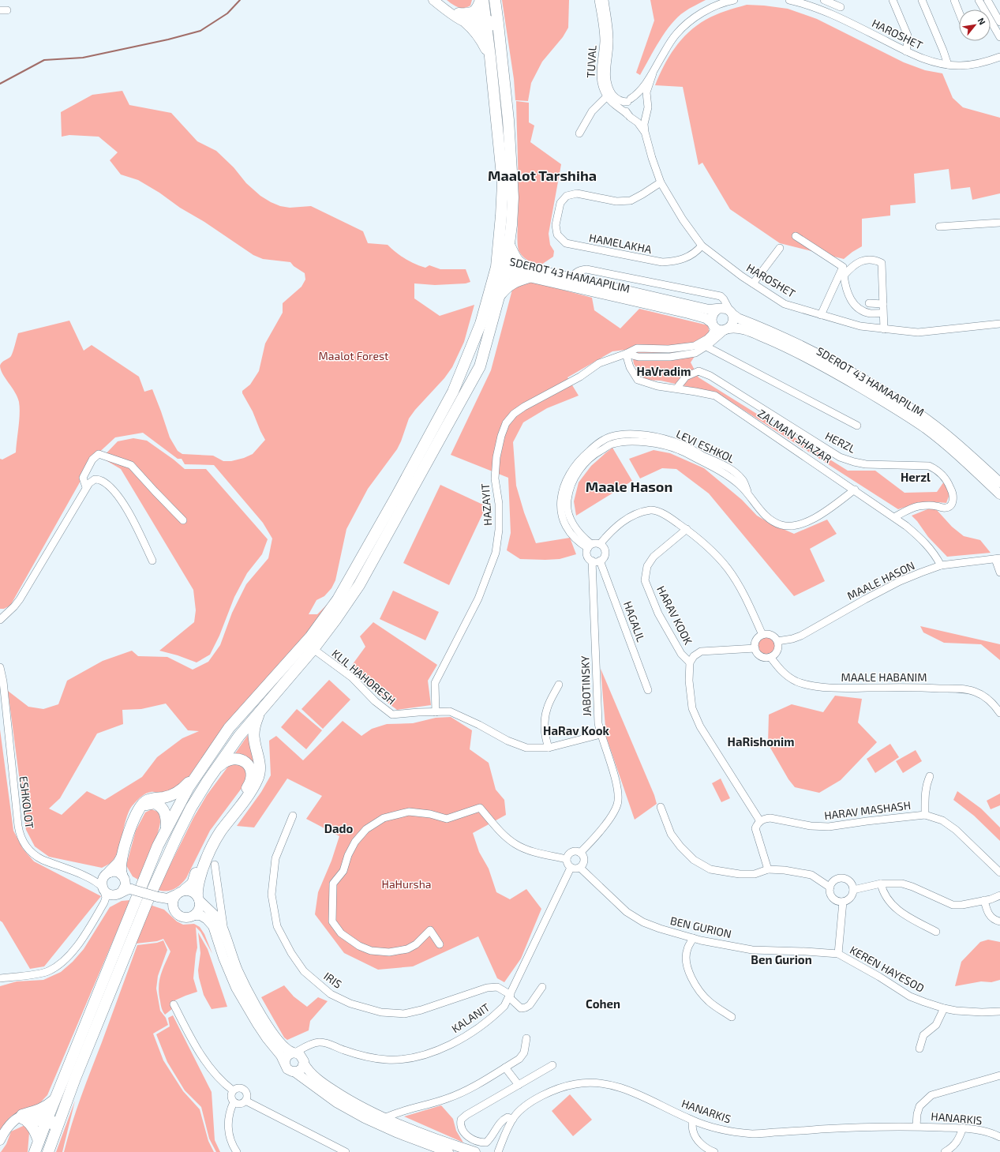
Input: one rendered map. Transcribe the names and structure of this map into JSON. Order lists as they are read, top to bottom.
{
  "streets": {
    "main road": ["SDEROT 43 HAMAAPILIM"],
    "street": [
      "HAROSHET",
      "TUVAL",
      "HAMELAKHA",
      "ZALMAN SHAZAR",
      "HERZL",
      "LEVI ESHKOL",
      "HAZAYIT",
      "MAALE HASON",
      "HARAV KOOK",
      "HAGALIL",
      "KLIL HAHORESH",
      "MAALE HABANIM",
      "JABOTINSKY",
      "ESHKOLOT",
      "HARAV MASHASH",
      "BEN GURION",
      "KEREN HAYESOD",
      "IRIS",
      "KALANIT",
      "HANARKIS"
    ]
  },
  "crossings": [
    ["HAROSHET", "TUVAL"],
    ["HAROSHET", "HAMELAKHA"],
    ["SDEROT 43 HAMAAPILIM", "HAZAYIT"],
    ["ZALMAN SHAZAR", "HERZL"],
    ["ZALMAN SHAZAR", "LEVI ESHKOL"],
    ["ZALMAN SHAZAR", "HAZAYIT"],
    ["ZALMAN SHAZAR", "MAALE HASON"],
    ["LEVI ESHKOL", "HAGALIL"],
    ["LEVI ESHKOL", "JABOTINSKY"],
    ["HAZAYIT", "KLIL HAHORESH"],
    ["MAALE HASON", "MAALE HABANIM"],
    ["HAGALIL", "JABOTINSKY"],
    ["KLIL HAHORESH", "JABOTINSKY"],
    ["JABOTINSKY", "BEN GURION"],
    ["JABOTINSKY", "KALANIT"],
    ["BEN GURION", "KEREN HAYESOD"],
    ["BEN GURION", "KALANIT"],
    ["IRIS", "KALANIT"]
  ],
  "districts": [
    "Maalot Tarshiha",
    "HaVradim",
    "Herzl",
    "Maale Hason",
    "HaRav Kook",
    "HaRishonim",
    "Dado",
    "Ben Gurion",
    "Cohen"
  ],
  "parks": ["Maalot Forest", "HaHursha"],
  "north": "top right"
}
